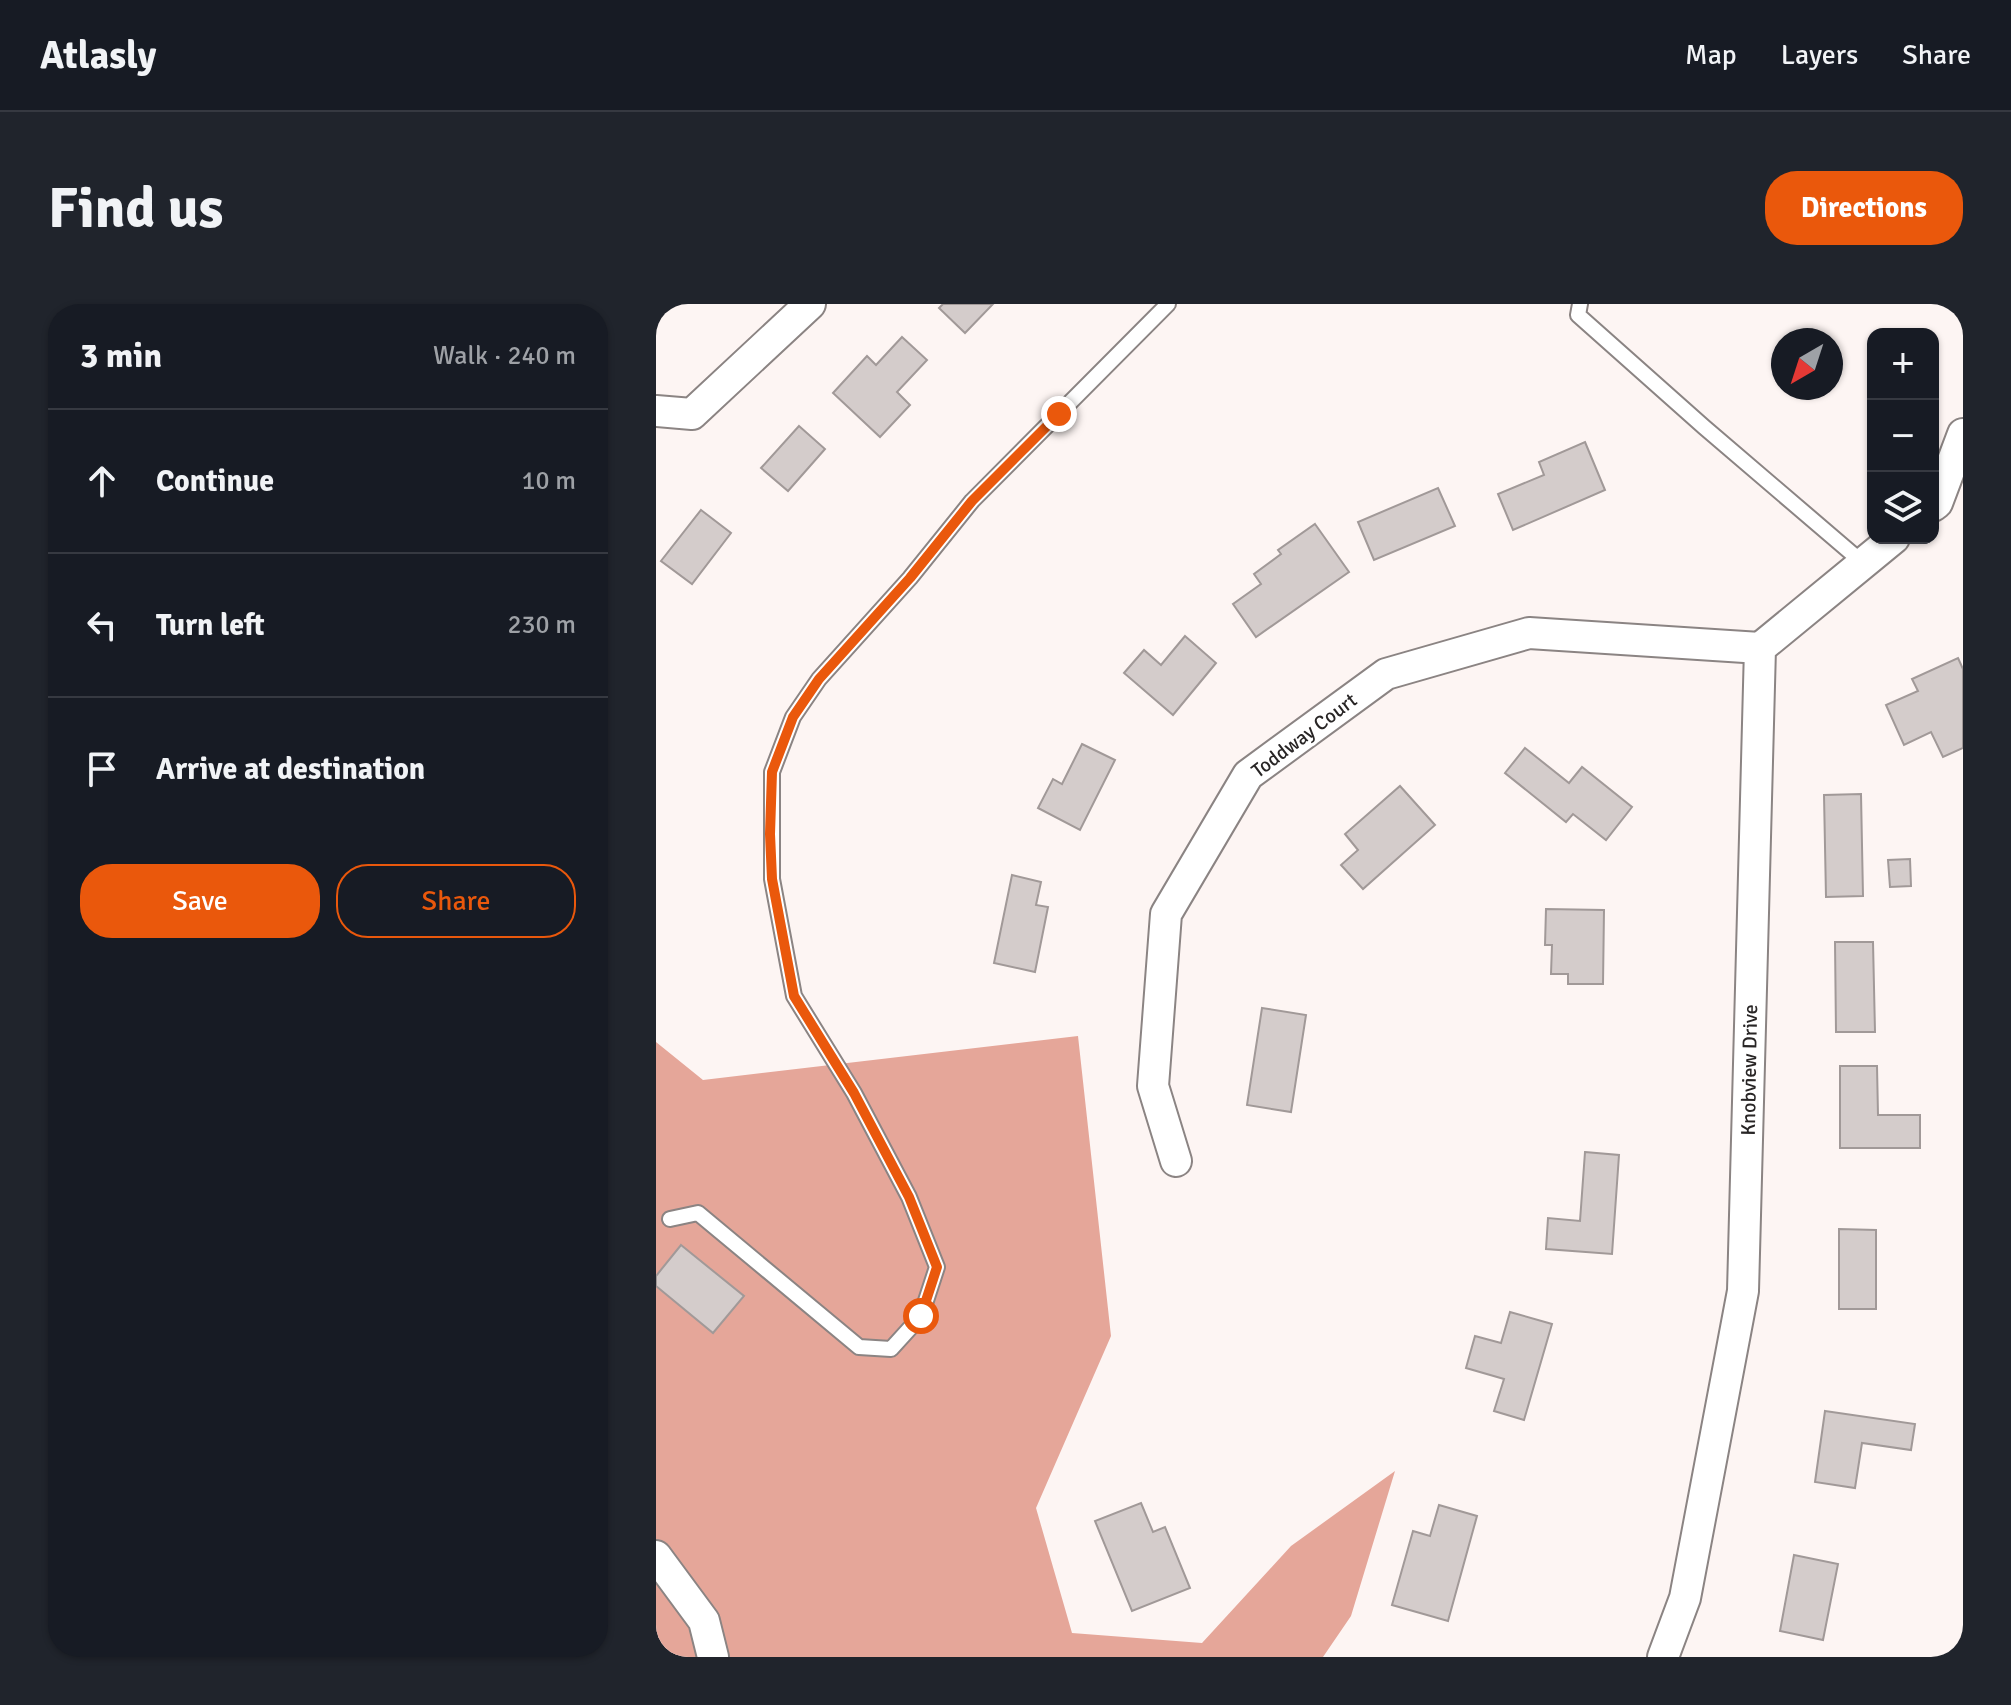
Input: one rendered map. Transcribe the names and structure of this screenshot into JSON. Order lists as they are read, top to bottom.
{
  "streets": {
    "street": ["Toddway Court", "Knobview Drive"]
  },
  "crossings": [
    ["Toddway Court", "Knobview Drive"]
  ],
  "north": "bottom left",
  "page": {
    "header": "Atlasly",
    "nav": ["Map", "Layers", "Share"],
    "buttons": [
      "Directions",
      ["Save", "Share"]
    ],
    "title": "Find us",
    "heading": ["3 min", "Walk · 240 m"],
    "map_buttons": ["+", "−"],
    "list": [
      ["Continue", "10 m"],
      ["Turn left", "230 m"],
      "Arrive at destination"
    ]
  }
}
